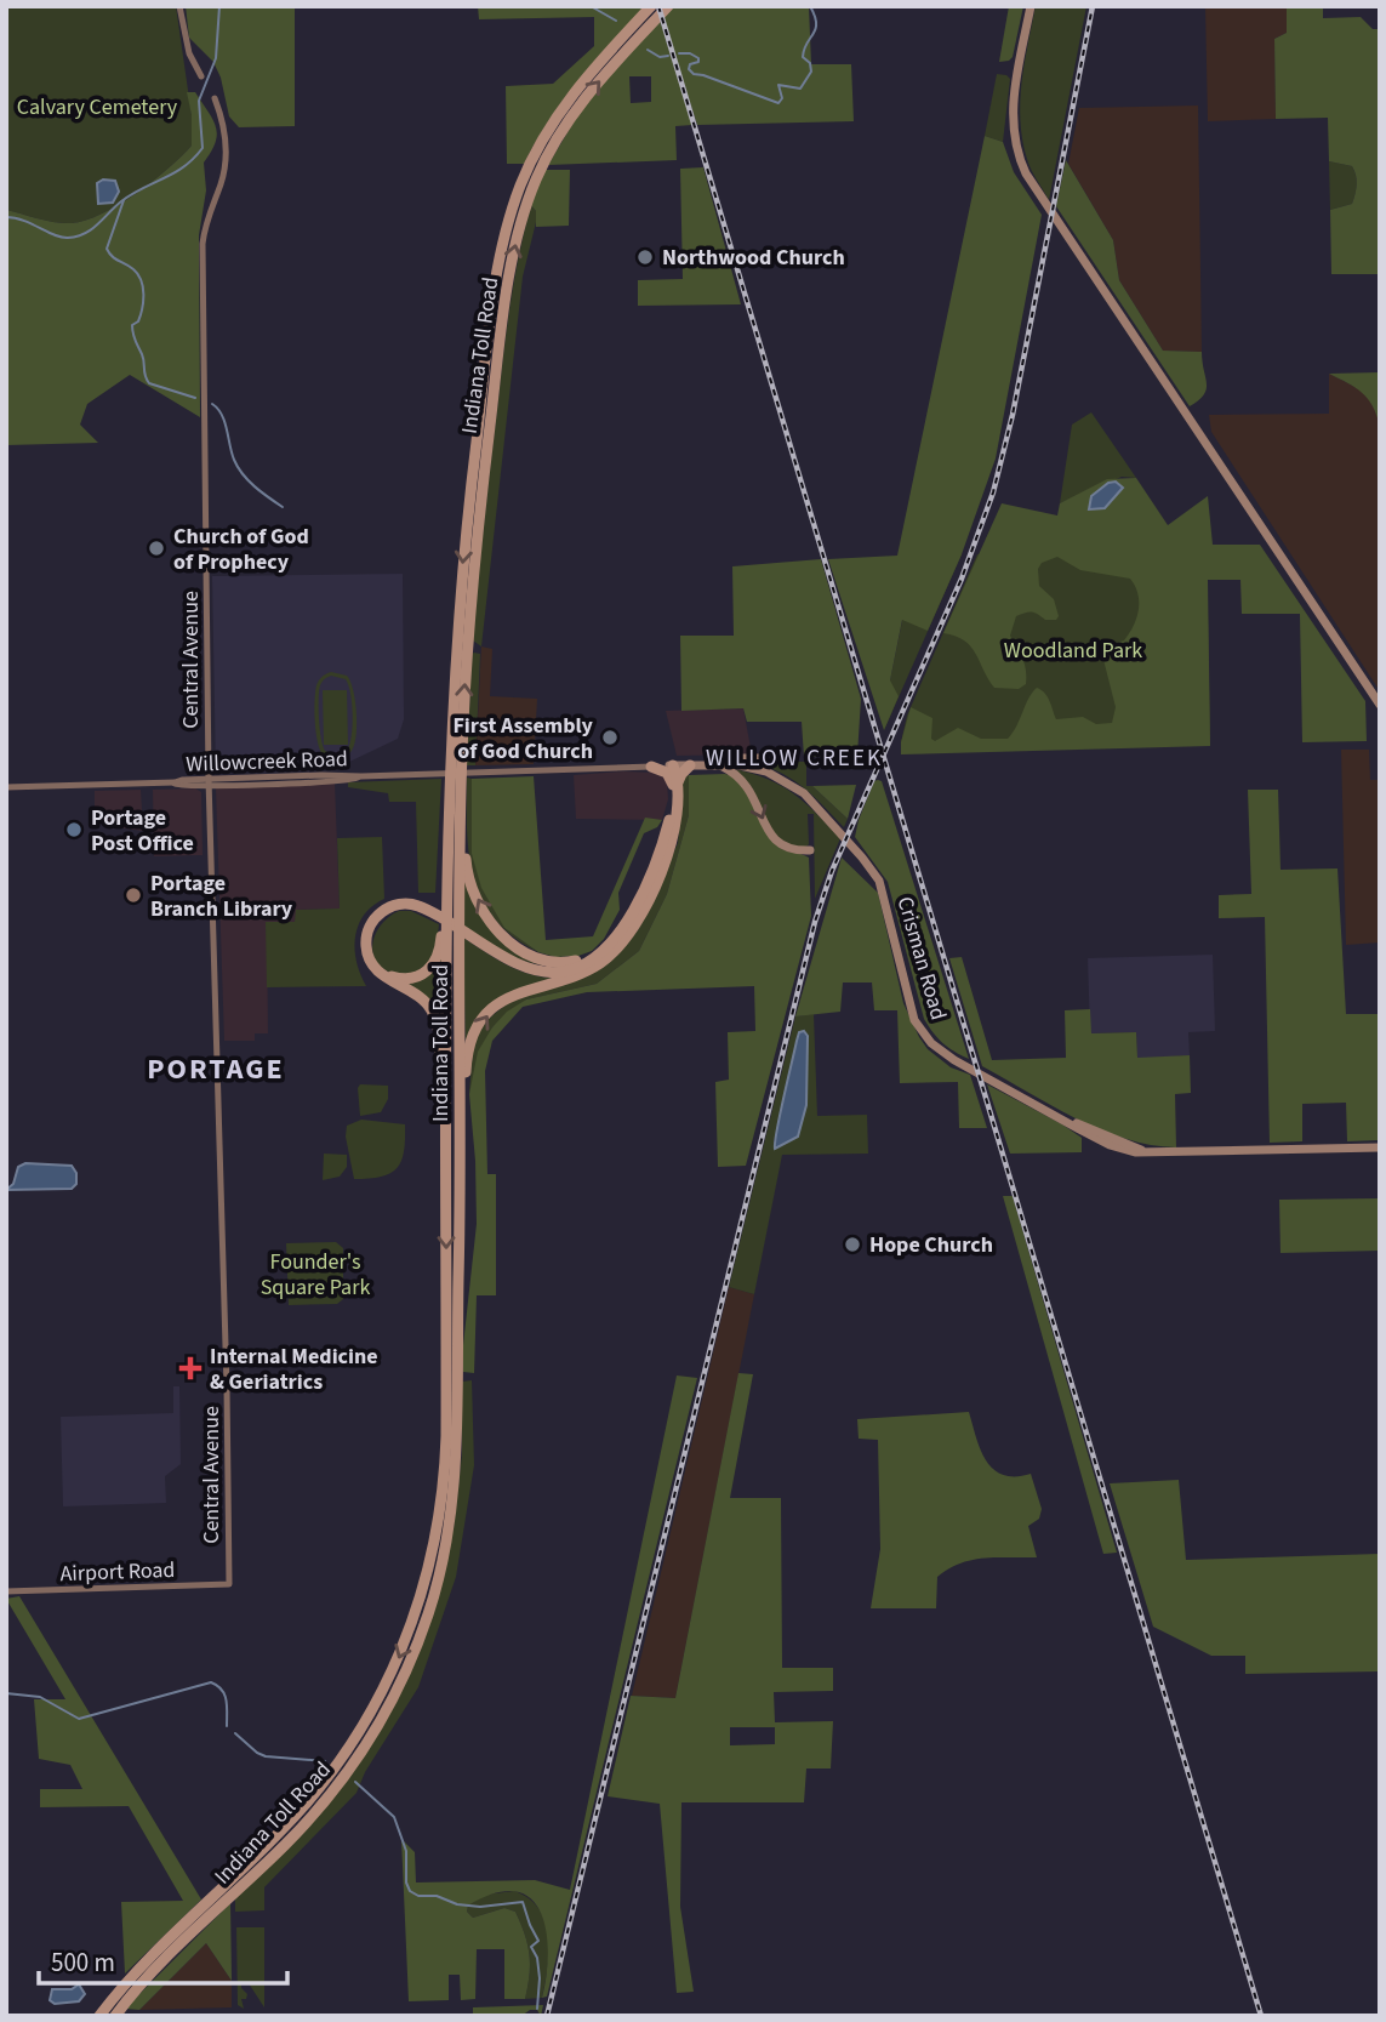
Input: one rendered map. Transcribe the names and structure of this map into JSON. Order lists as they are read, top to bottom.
{
  "streets": {
    "highway": ["Indiana Toll Road"],
    "main road": [
      "Central Avenue",
      "Willowcreek Road",
      "Crisman Road",
      "Airport Road"
    ]
  },
  "crossings": [
    ["Central Avenue", "Willowcreek Road"],
    ["Central Avenue", "Airport Road"],
    ["Willowcreek Road", "Crisman Road"]
  ],
  "districts": ["WILLOW CREEK", "PORTAGE"],
  "parks": ["Calvary Cemetery", "Woodland Park", "Founder's Square Park"],
  "places": {
    "other": [
      "Northwood Church",
      "Church of God of Prophecy",
      "First Assembly of God Church",
      "Portage Post Office",
      "Portage Branch Library",
      "Hope Church"
    ],
    "health": ["Internal Medicine & Geriatrics"]
  },
  "scale_bar": "500 m"
}
